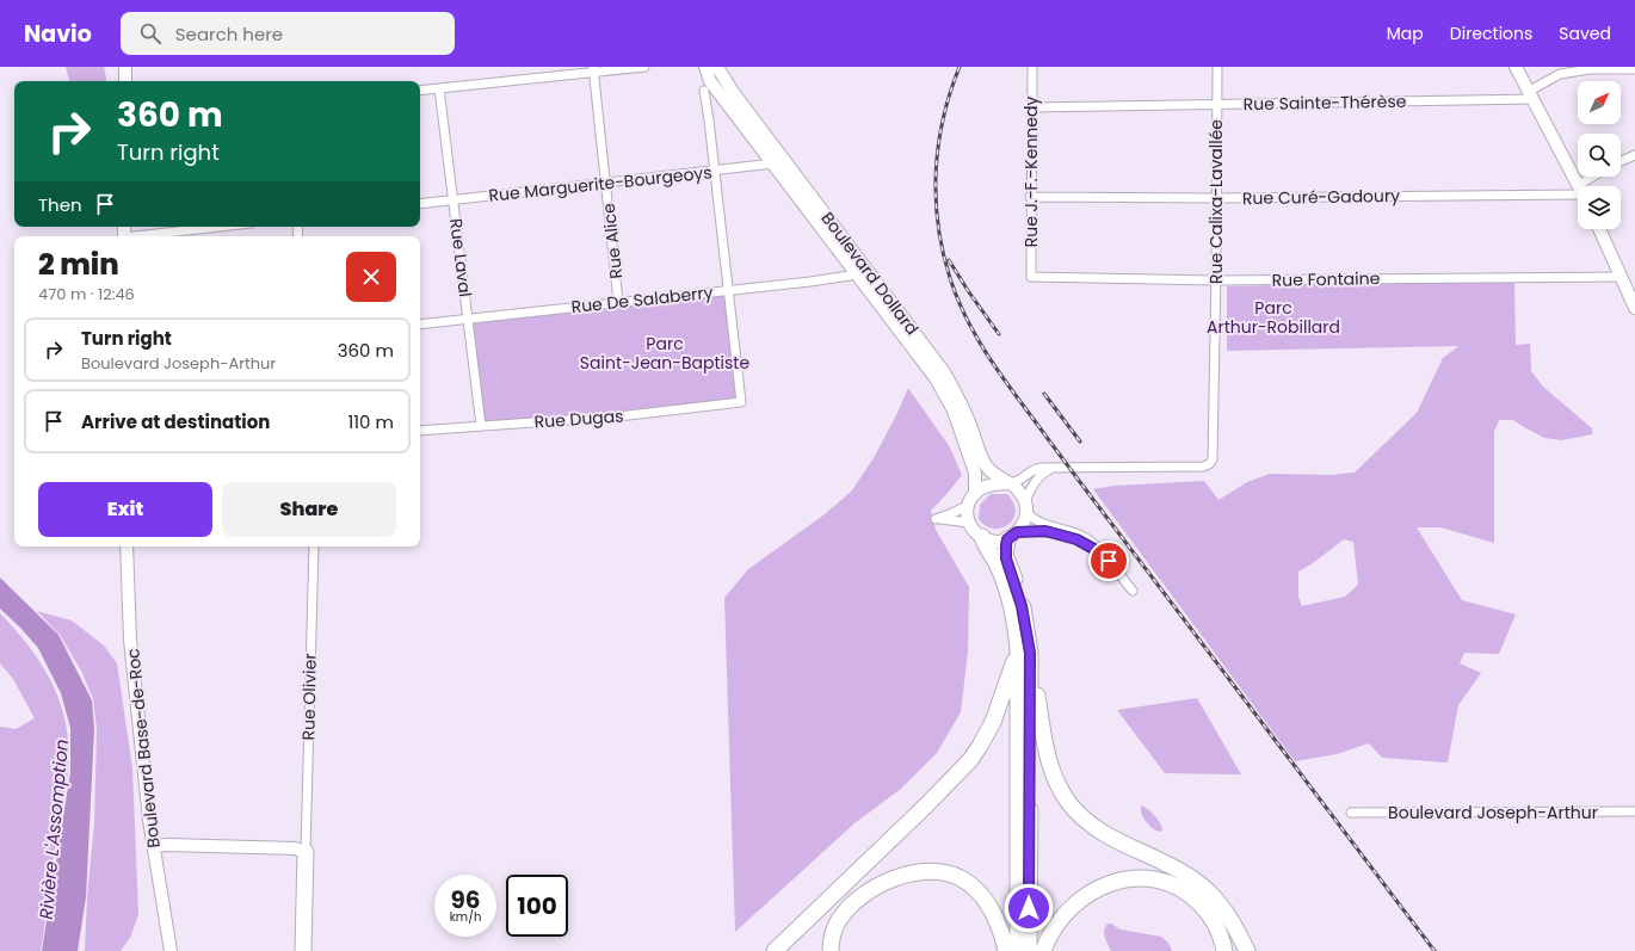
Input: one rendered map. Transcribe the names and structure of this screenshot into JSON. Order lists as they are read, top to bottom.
{
  "streets": {
    "main road": ["Boulevard Dollard", "Boulevard Base-de-Roc"],
    "street": [
      "Rue Sainte-Thérèse",
      "Rue J.-F.-Kennedy",
      "Rue Marguerite-Bourgeoys",
      "Rue Curé-Gadoury",
      "Rue Calixa-Lavallée",
      "Rue Alice",
      "Rue Laval",
      "Rue Fontaine",
      "Rue De Salaberry",
      "Rue Dugas",
      "Rue Olivier",
      "Boulevard Joseph-Arthur"
    ]
  },
  "crossings": [
    ["Rue Sainte-Thérèse", "Rue J.-F.-Kennedy"],
    ["Rue Sainte-Thérèse", "Rue Calixa-Lavallée"],
    ["Rue J.-F.-Kennedy", "Rue Curé-Gadoury"],
    ["Rue J.-F.-Kennedy", "Rue Fontaine"],
    ["Rue Marguerite-Bourgeoys", "Rue Alice"],
    ["Rue Marguerite-Bourgeoys", "Rue Laval"],
    ["Rue Marguerite-Bourgeoys", "Boulevard Dollard"],
    ["Rue Curé-Gadoury", "Rue Calixa-Lavallée"],
    ["Rue Calixa-Lavallée", "Boulevard Dollard"],
    ["Rue Calixa-Lavallée", "Rue Fontaine"],
    ["Rue Alice", "Rue De Salaberry"],
    ["Rue Laval", "Rue De Salaberry"],
    ["Rue Laval", "Rue Dugas"],
    ["Boulevard Dollard", "Rue De Salaberry"],
    ["Rue De Salaberry", "Rue Dugas"]
  ],
  "water": ["Rivière L'Assomption"],
  "parks": ["Parc Arthur-Robillard", "Parc Saint-Jean-Baptiste"],
  "north": "top right",
  "page": {
    "header": "Navio",
    "search": "Search here",
    "nav": ["Map", "Directions", "Saved"],
    "turn": ["360 m", "Turn right"],
    "then": "Then",
    "heading": ["2 min", "470 m · 12:46"],
    "list": [
      {
        "name": "Turn right",
        "note": "Boulevard Joseph-Arthur",
        "value": "360 m"
      },
      {
        "name": "Arrive at destination",
        "value": "110 m"
      }
    ],
    "buttons": ["Exit", "Share"],
    "speed": "96 km/h",
    "limit": "100"
  }
}
